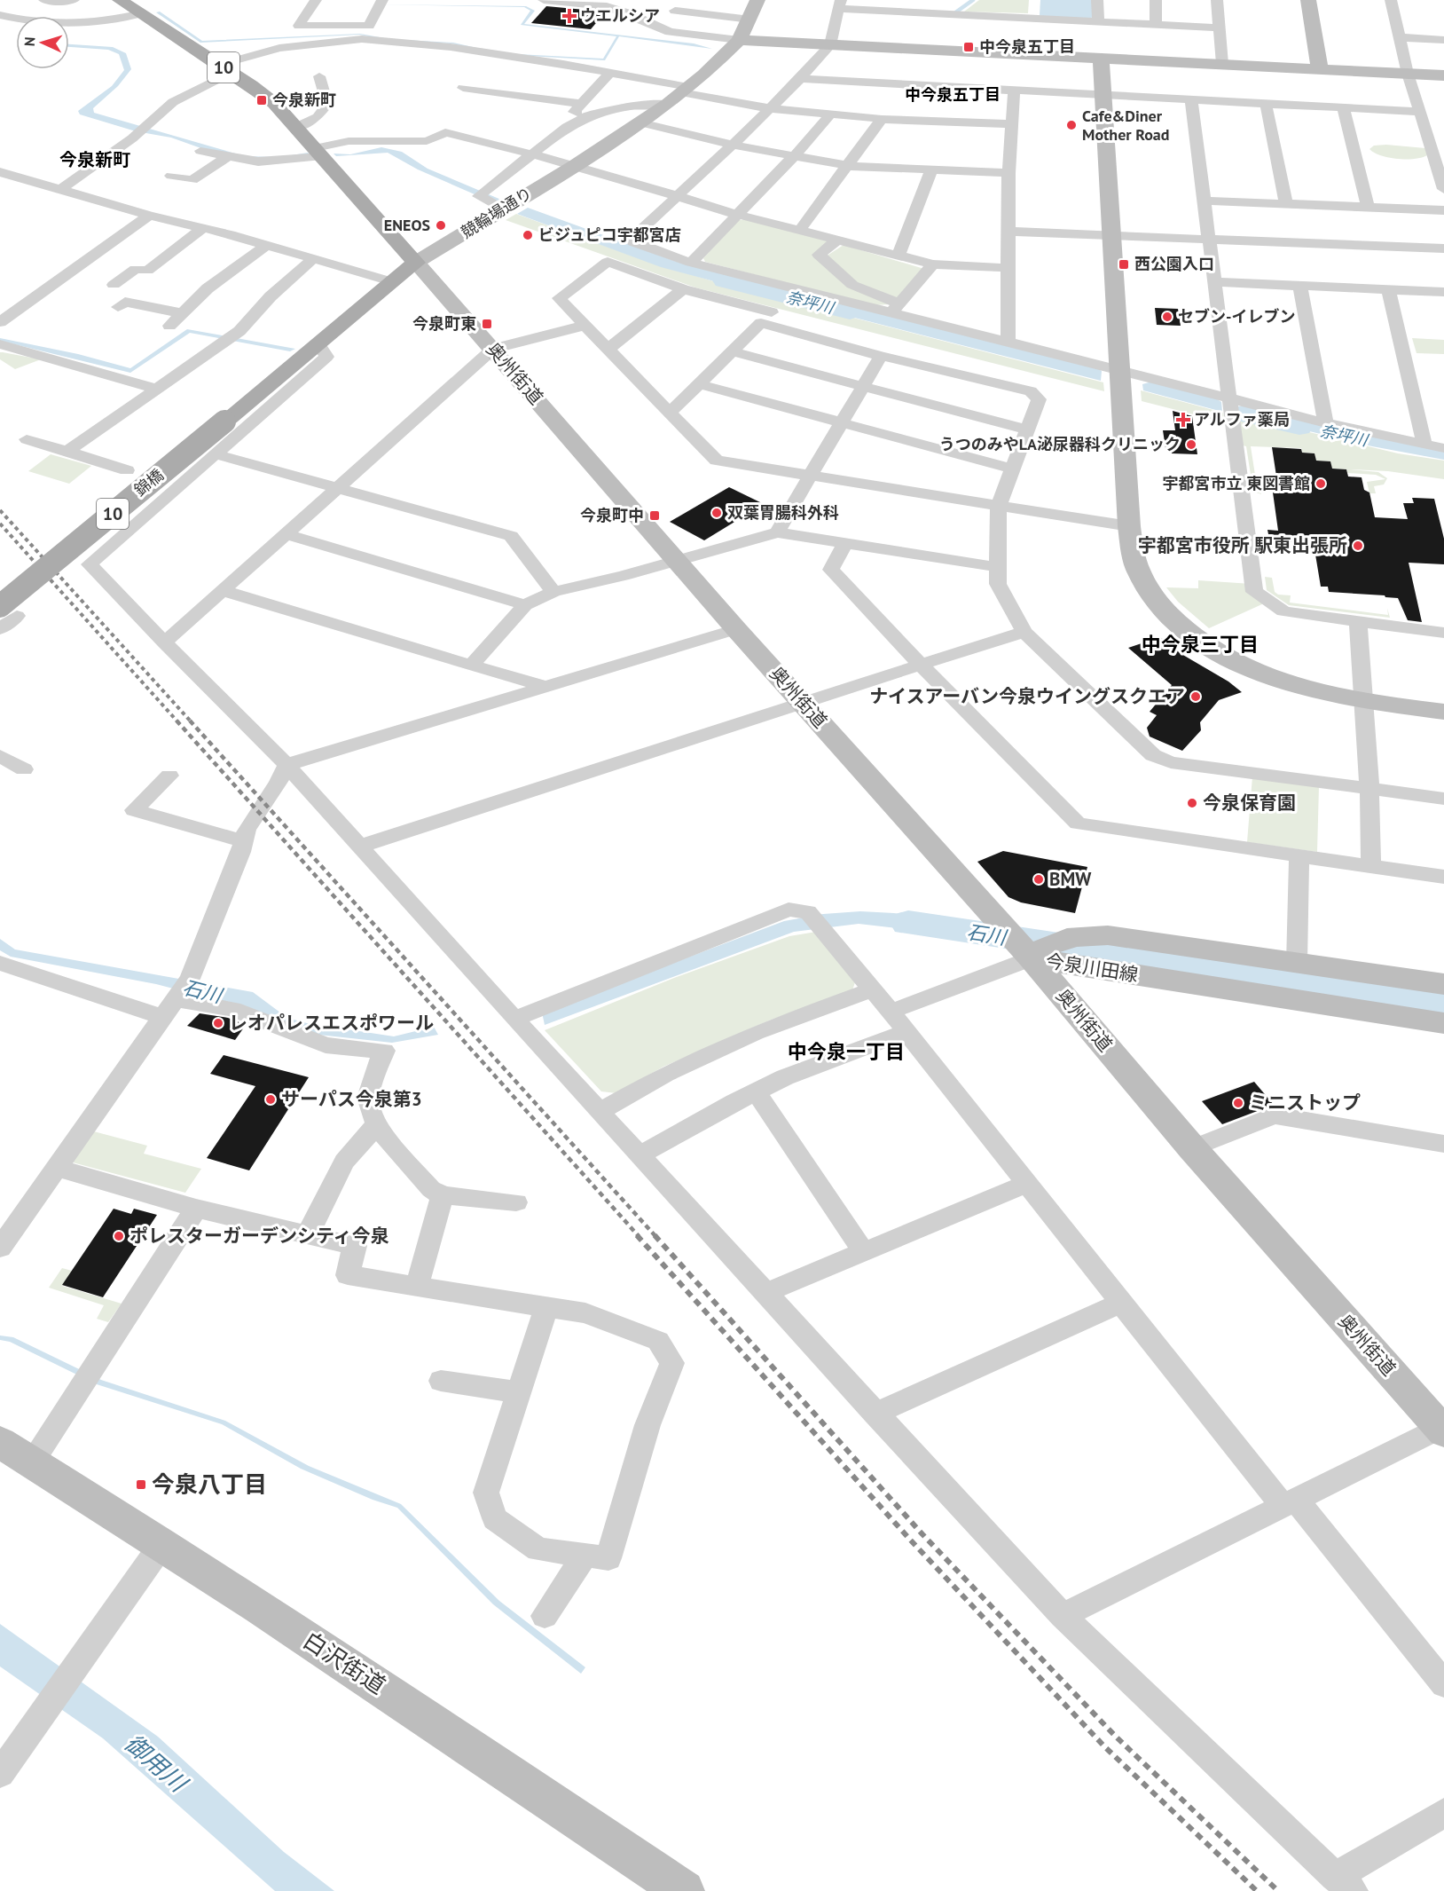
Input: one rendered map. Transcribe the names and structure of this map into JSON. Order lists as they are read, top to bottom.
{
  "streets": {
    "main road": [
      "10",
      "競輪場通り",
      "奥州街道",
      "錦橋"
    ],
    "street": ["今泉川田線", "白沢街道"]
  },
  "crossings": [
    ["競輪場通り", "奥州街道"],
    ["競輪場通り", "錦橋"],
    ["奥州街道", "今泉川田線"]
  ],
  "districts": [
    "中今泉五丁目",
    "今泉新町",
    "中今泉三丁目",
    "中今泉一丁目"
  ],
  "water": ["奈坪川", "石川", "御用川"],
  "places": {
    "health": ["ウエルシア", "アルファ薬局"],
    "transit": [
      "中今泉五丁目",
      "今泉新町",
      "西公園入口",
      "今泉町東",
      "今泉町中",
      "今泉八丁目"
    ],
    "other": [
      "Cafe&Diner Mother Road",
      "ENEOS",
      "ビジュピコ宇都宮店",
      "セブン-イレブン",
      "うつのみやLA泌尿器科クリニック",
      "宇都宮市立 東図書館",
      "双葉胃腸科外科",
      "宇都宮市役所 駅東出張所",
      "ナイスアーバン今泉ウイングスクエア",
      "今泉保育園",
      "BMW",
      "レオパレスエスポワール",
      "サーパス今泉第3",
      "ミニストップ",
      "ポレスターガーデンシティ今泉"
    ]
  },
  "north": "left"
}
